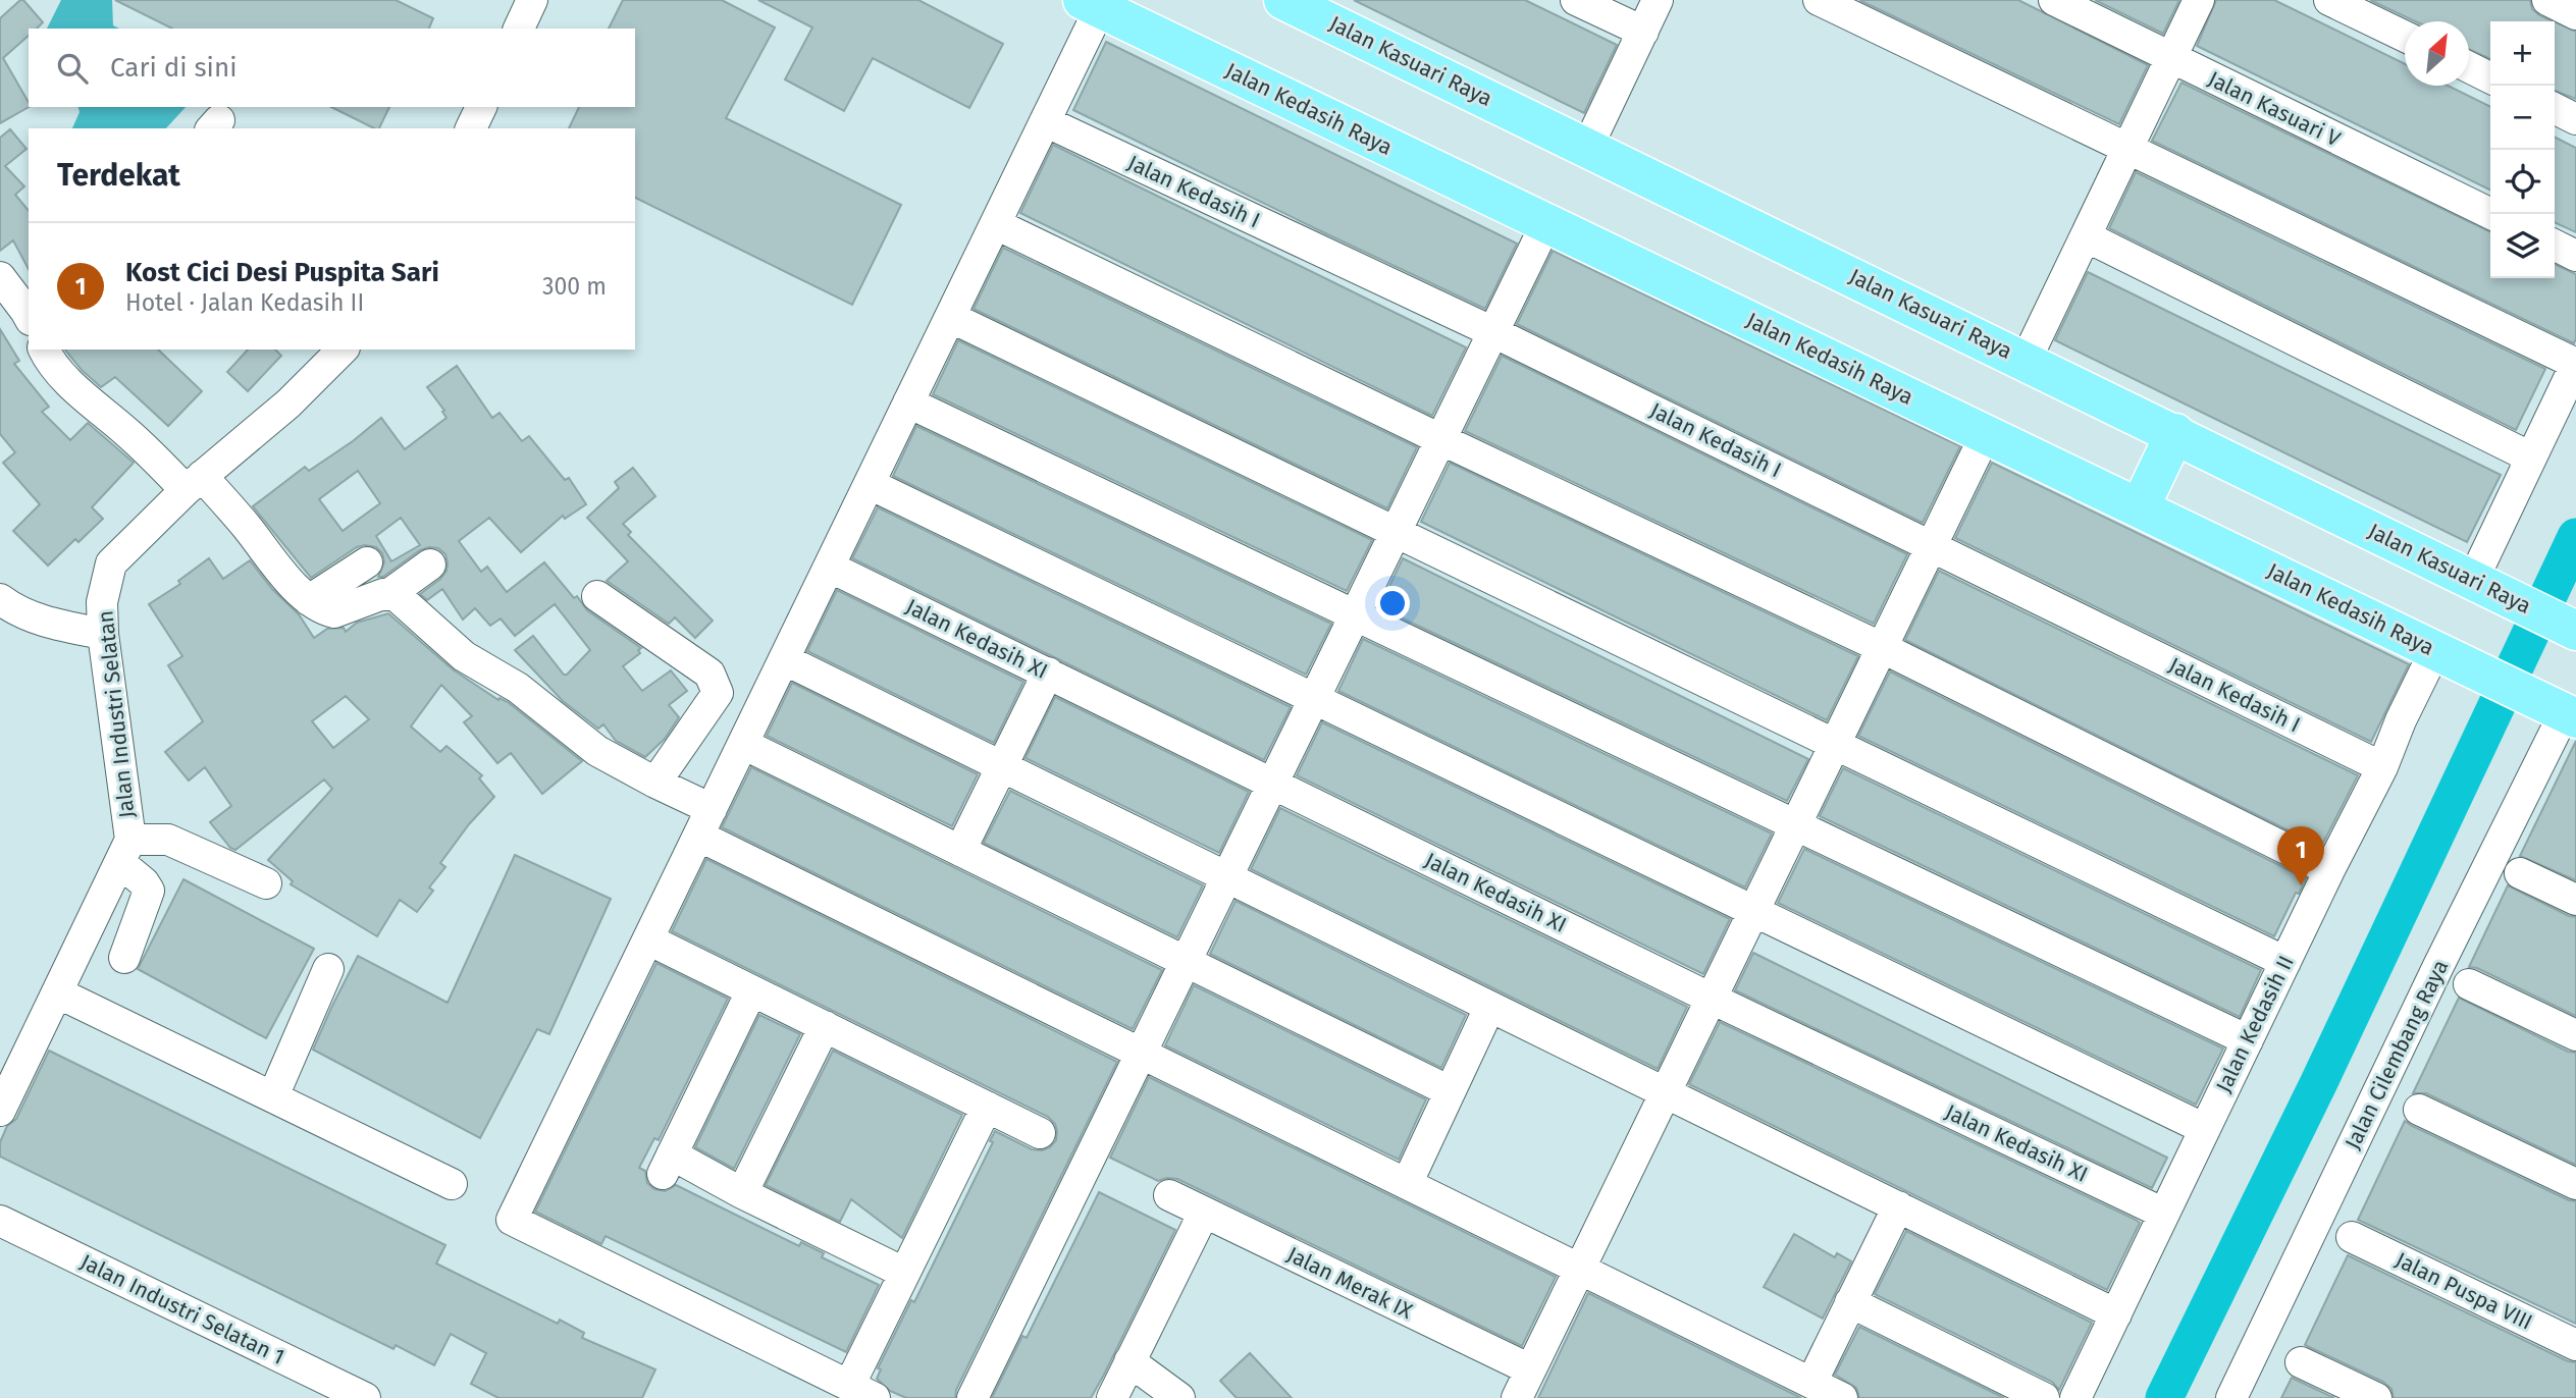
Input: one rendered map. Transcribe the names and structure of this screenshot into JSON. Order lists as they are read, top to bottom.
{
  "streets": {
    "main road": ["Jalan Kasuari Raya", "Jalan Kedasih Raya"],
    "street": [
      "Jalan Kasuari V",
      "Jalan Kedasih I",
      "Jalan Kedasih XI",
      "Jalan Industri Selatan",
      "Jalan Kedasih II",
      "Jalan Cilembang Raya",
      "Jalan Merak IX",
      "Jalan Puspa VIII",
      "Jalan Industri Selatan 1"
    ]
  },
  "crossings": [
    ["Jalan Kedasih Raya", "Jalan Kedasih II"],
    ["Jalan Kedasih Raya", "Jalan Cilembang Raya"],
    ["Jalan Kedasih I", "Jalan Kedasih II"],
    ["Jalan Kedasih XI", "Jalan Kedasih II"]
  ],
  "north": "top right",
  "page": {
    "map_buttons": ["+", "−"],
    "search": "Cari di sini",
    "heading": "Terdekat",
    "list": [
      {
        "mark": "1",
        "name": "Kost Cici Desi Puspita Sari",
        "note": "Hotel · Jalan Kedasih II",
        "value": "300 m"
      }
    ],
    "pins": "1"
  }
}
